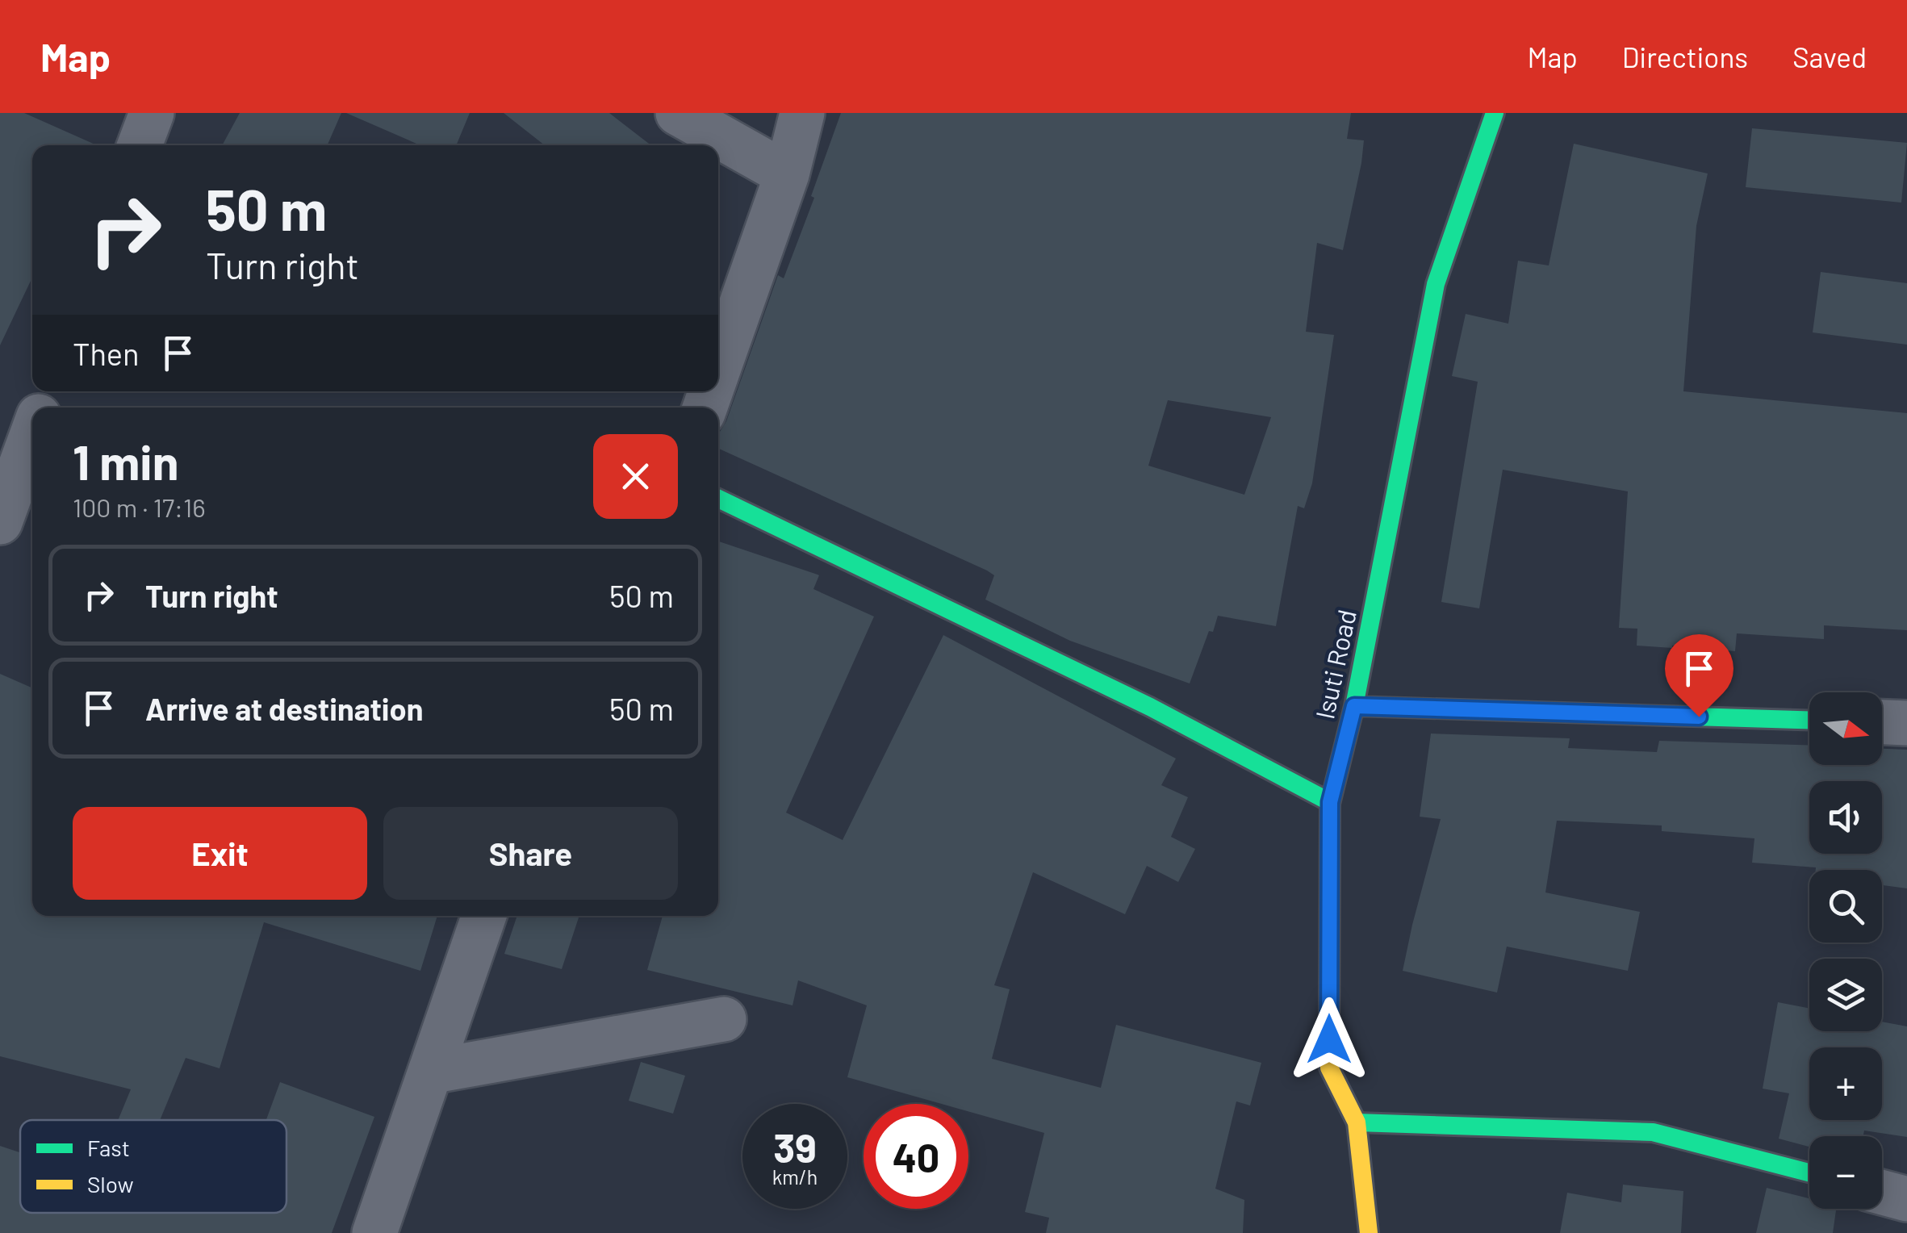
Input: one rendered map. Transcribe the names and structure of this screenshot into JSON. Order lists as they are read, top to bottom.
{
  "streets": {
    "street": ["Isuti Road"]
  },
  "legend": ["Fast", "Slow"],
  "north": "right",
  "page": {
    "header": "Map",
    "nav": ["Map", "Directions", "Saved"],
    "turn": ["50 m", "Turn right"],
    "then": "Then",
    "heading": ["1 min", "100 m · 17:16"],
    "list": [
      {
        "name": "Turn right",
        "value": "50 m"
      },
      {
        "name": "Arrive at destination",
        "value": "50 m"
      }
    ],
    "map_buttons": ["+", "−"],
    "buttons": ["Exit", "Share"],
    "speed": "39 km/h",
    "limit": "40"
  }
}
